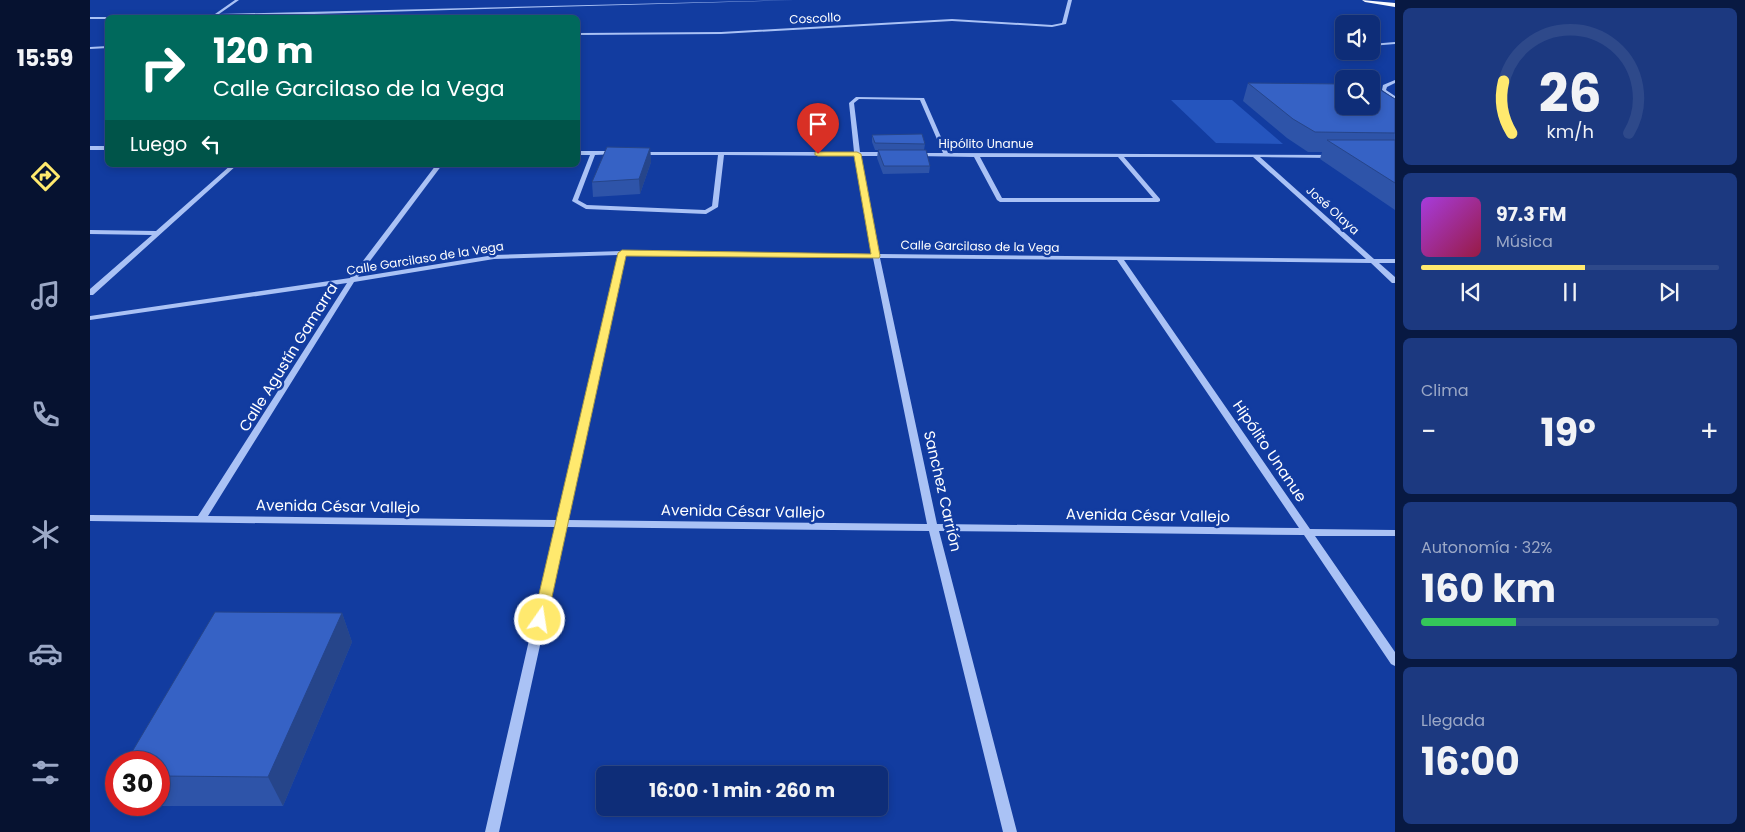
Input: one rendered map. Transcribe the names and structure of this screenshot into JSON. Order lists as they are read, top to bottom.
{
  "streets": {
    "street": [
      "Coscollo",
      "Hipólito Unanue",
      "José Olaya",
      "Calle Garcilaso de la Vega",
      "Calle Agustín Gamarra",
      "Sanchez Carrión",
      "Avenida César Vallejo"
    ]
  },
  "crossings": [
    ["Hipólito Unanue", "José Olaya"],
    ["Hipólito Unanue", "Calle Garcilaso de la Vega"],
    ["Hipólito Unanue", "Avenida César Vallejo"],
    ["José Olaya", "Calle Garcilaso de la Vega"],
    ["Calle Garcilaso de la Vega", "Calle Agustín Gamarra"],
    ["Calle Garcilaso de la Vega", "Sanchez Carrión"],
    ["Calle Agustín Gamarra", "Avenida César Vallejo"],
    ["Sanchez Carrión", "Avenida César Vallejo"]
  ],
  "page": {
    "tabs": "15:59",
    "turn": ["120 m", "Calle Garcilaso de la Vega"],
    "then": "Luego",
    "song": ["97.3 FM", "Música"],
    "tile": [
      "Clima",
      ["Autonomía · 32%", "160 km"],
      ["Llegada", "16:00"]
    ],
    "heat": ["−", "19°", "+"],
    "limit": "30",
    "trip": "16:00 · 1 min · 260 m",
    "gauge": ["26", "km/h"]
  }
}
